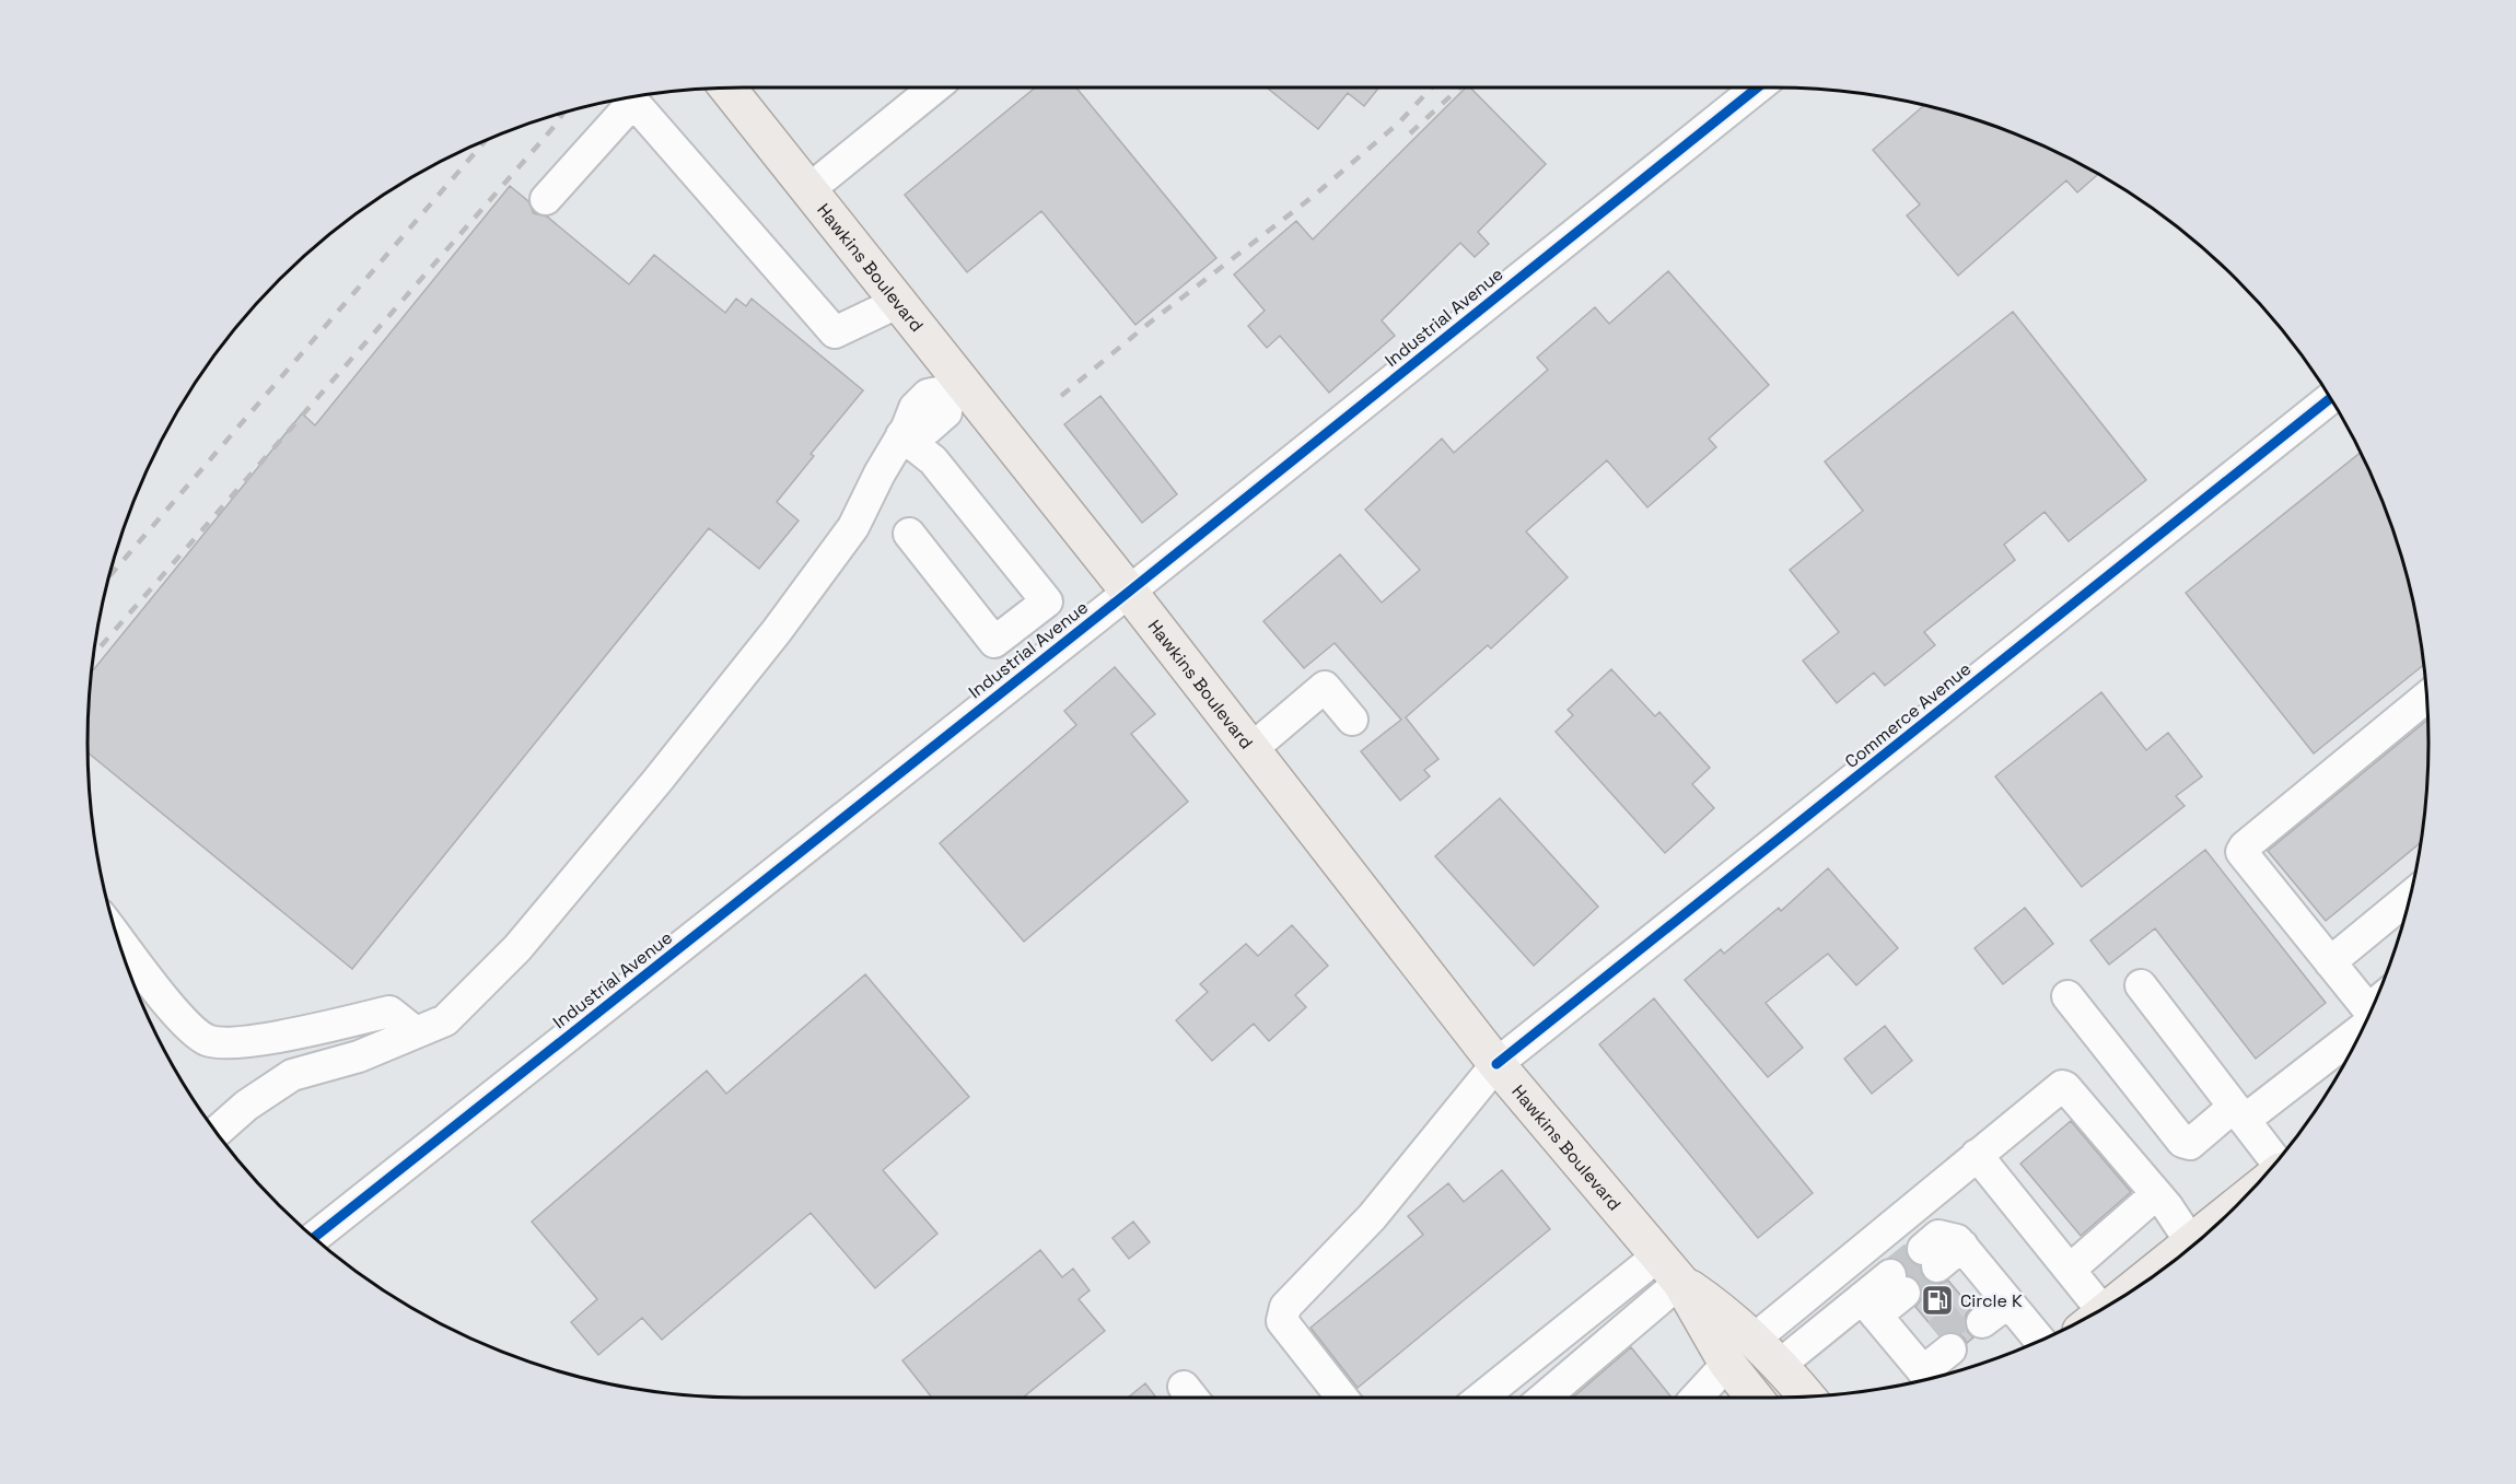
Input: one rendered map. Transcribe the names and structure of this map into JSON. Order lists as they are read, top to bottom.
{
  "streets": {
    "main road": ["Hawkins Boulevard"],
    "street": ["Industrial Avenue", "Commerce Avenue"]
  },
  "crossings": [
    ["Hawkins Boulevard", "Industrial Avenue"],
    ["Hawkins Boulevard", "Commerce Avenue"]
  ],
  "places": {
    "fuel station": ["Circle K"]
  }
}
